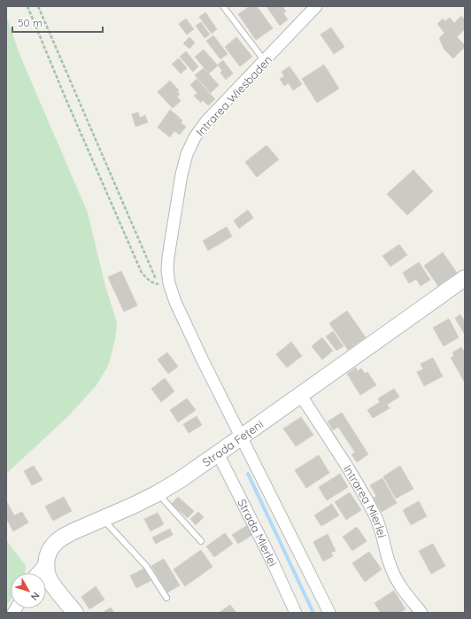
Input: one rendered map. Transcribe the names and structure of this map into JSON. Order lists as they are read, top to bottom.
{
  "streets": {
    "street": [
      "Intrarea Wiesbaden",
      "Strada Fețeni",
      "Intrarea Mierlei",
      "Strada Mierlei"
    ]
  },
  "crossings": [
    ["Intrarea Wiesbaden", "Strada Fețeni"],
    ["Strada Fețeni", "Intrarea Mierlei"],
    ["Strada Fețeni", "Strada Mierlei"]
  ],
  "scale_bar": "50 m",
  "north": "bottom right"
}
